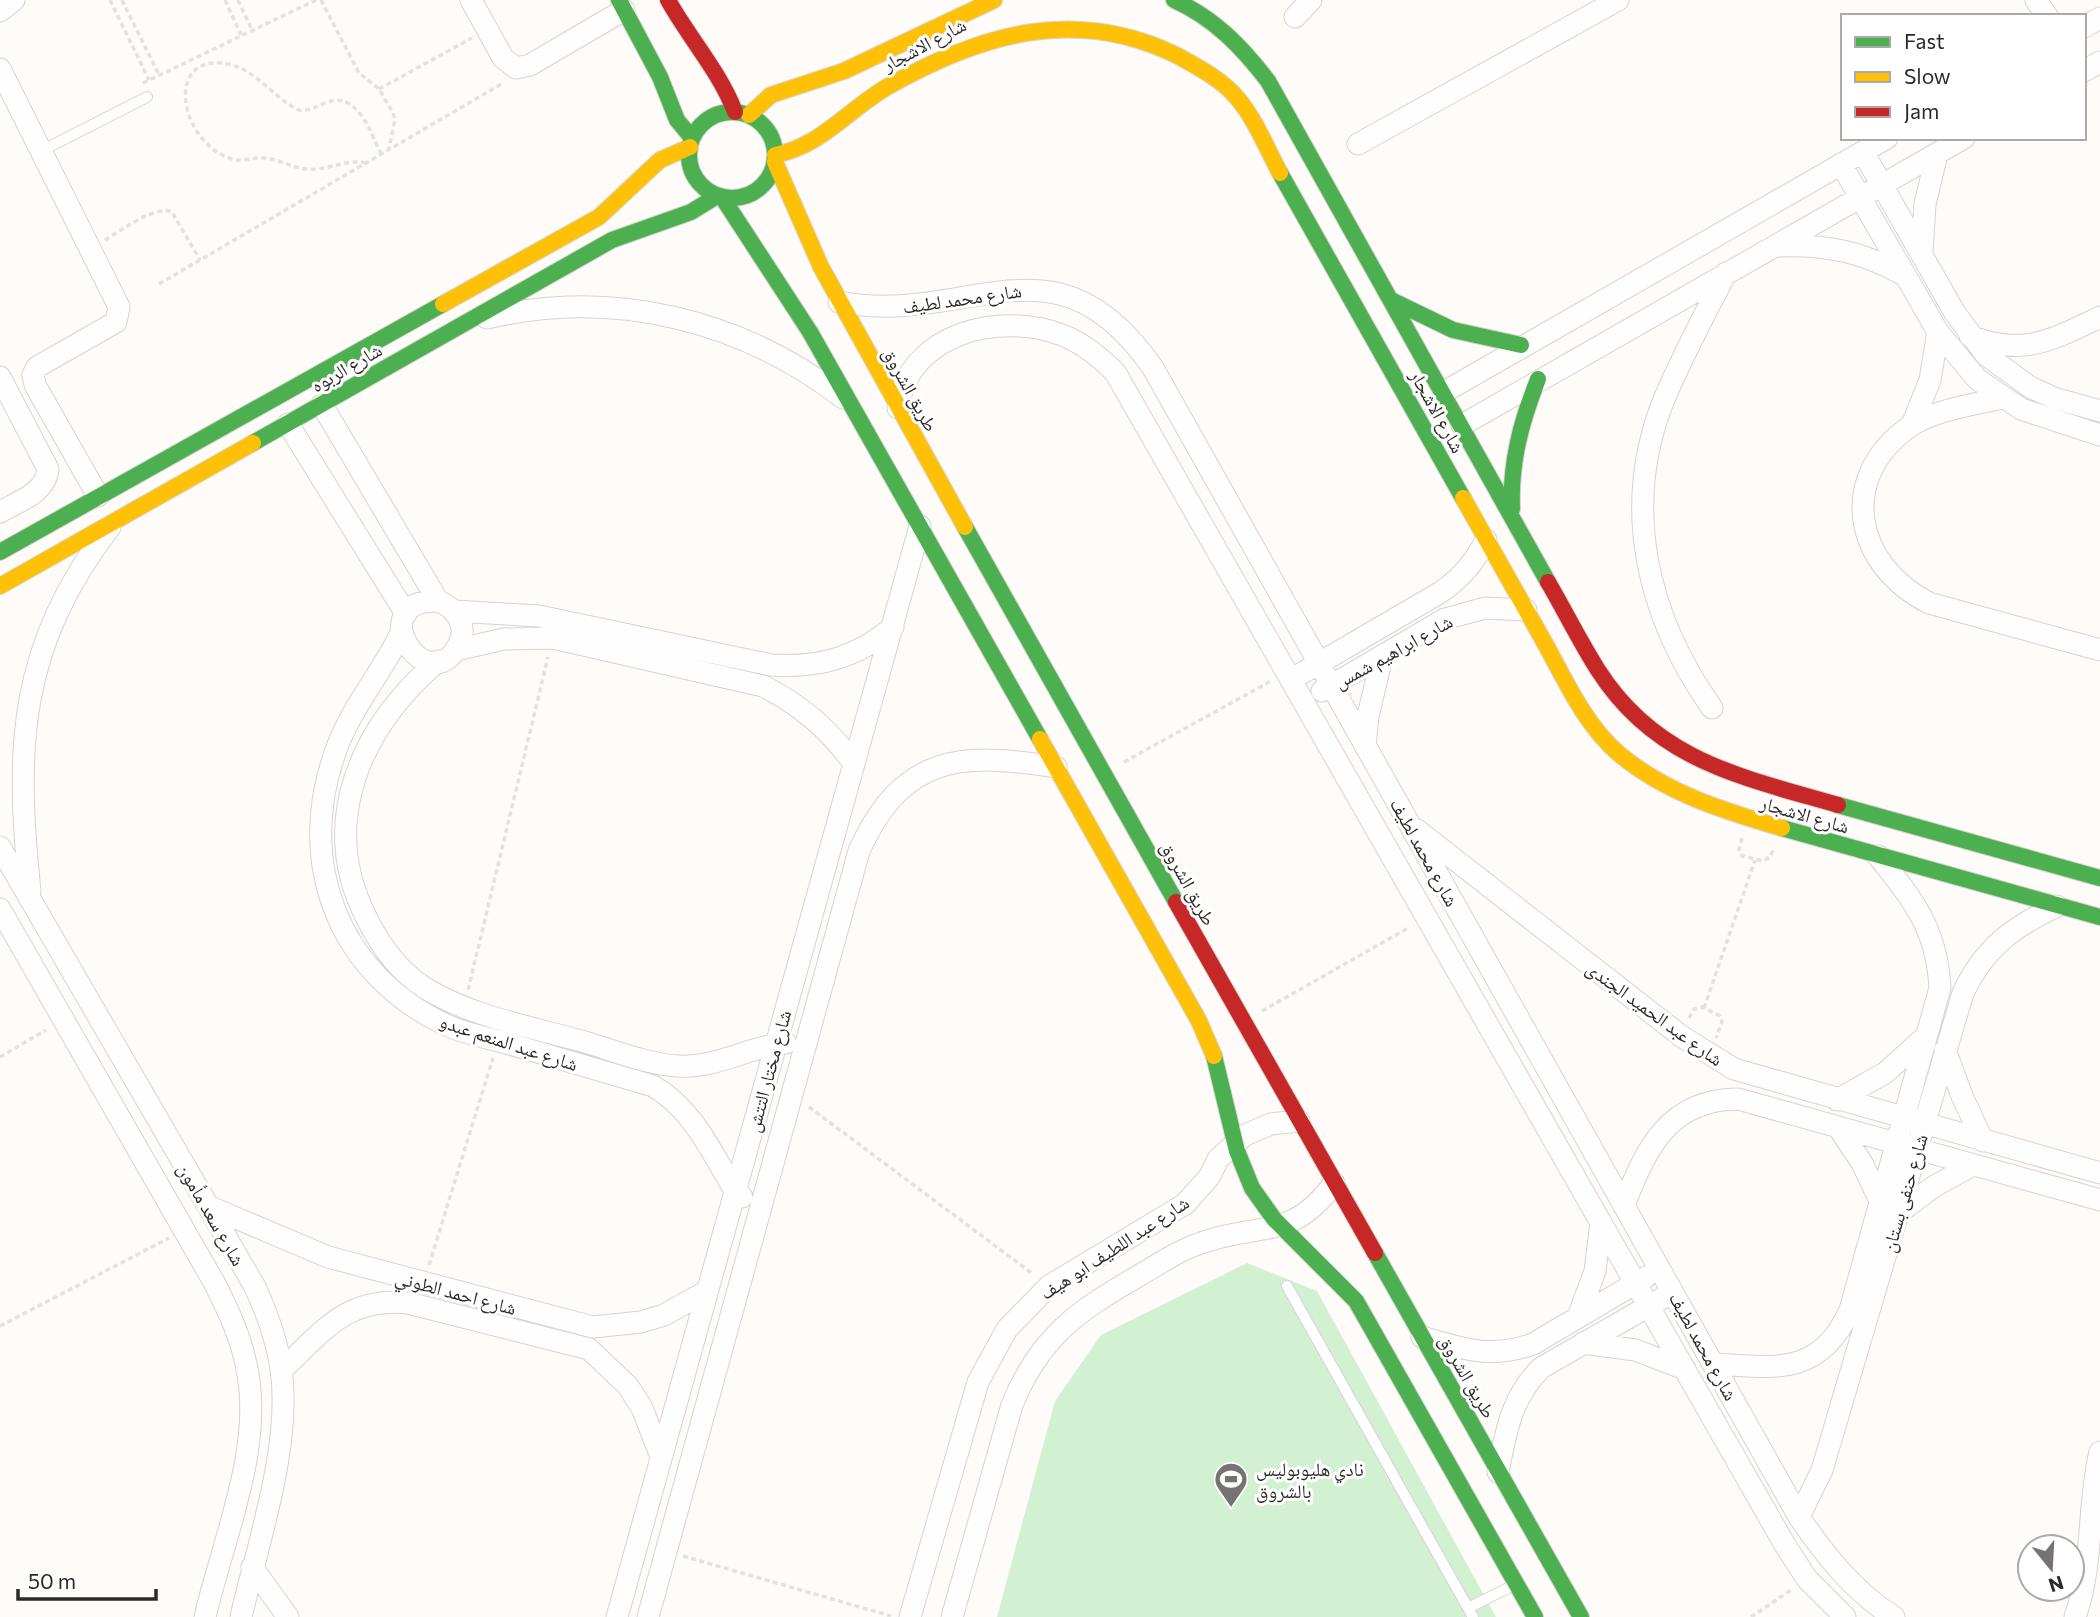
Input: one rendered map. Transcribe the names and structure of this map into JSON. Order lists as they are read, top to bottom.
{
  "streets": {
    "street": [
      "شارع الاشجار",
      "شارع محمد لطيف",
      "شارع الربوه",
      "طريق الشروق",
      "شارع ابراهيم شمس",
      "شارع عبد الحميد الجندى",
      "شارع عبد المنعم عبدو",
      "شارع مختار التتش",
      "شارع حنفى بستان",
      "شارع سعد مأمون",
      "شارع عبد اللطيف ابو هيف",
      "شارع احمد الطوني"
    ]
  },
  "crossings": [
    ["شارع الاشجار", "شارع الربوه"],
    ["شارع الاشجار", "طريق الشروق"],
    ["شارع الاشجار", "شارع ابراهيم شمس"],
    ["شارع الاشجار", "شارع حنفى بستان"],
    ["شارع محمد لطيف", "طريق الشروق"],
    ["شارع محمد لطيف", "شارع ابراهيم شمس"],
    ["شارع محمد لطيف", "شارع عبد الحميد الجندى"],
    ["شارع محمد لطيف", "شارع حنفى بستان"],
    ["شارع الربوه", "طريق الشروق"],
    ["طريق الشروق", "شارع عبد اللطيف ابو هيف"],
    ["شارع عبد الحميد الجندى", "شارع حنفى بستان"],
    ["شارع عبد المنعم عبدو", "شارع مختار التتش"],
    ["شارع مختار التتش", "شارع احمد الطوني"],
    ["شارع سعد مأمون", "شارع احمد الطوني"]
  ],
  "places": {
    "sports": ["نادي هليوبوليس بالشروق"]
  },
  "legend": ["Fast", "Slow", "Jam"],
  "scale_bar": "50 m",
  "north": "bottom"
}
